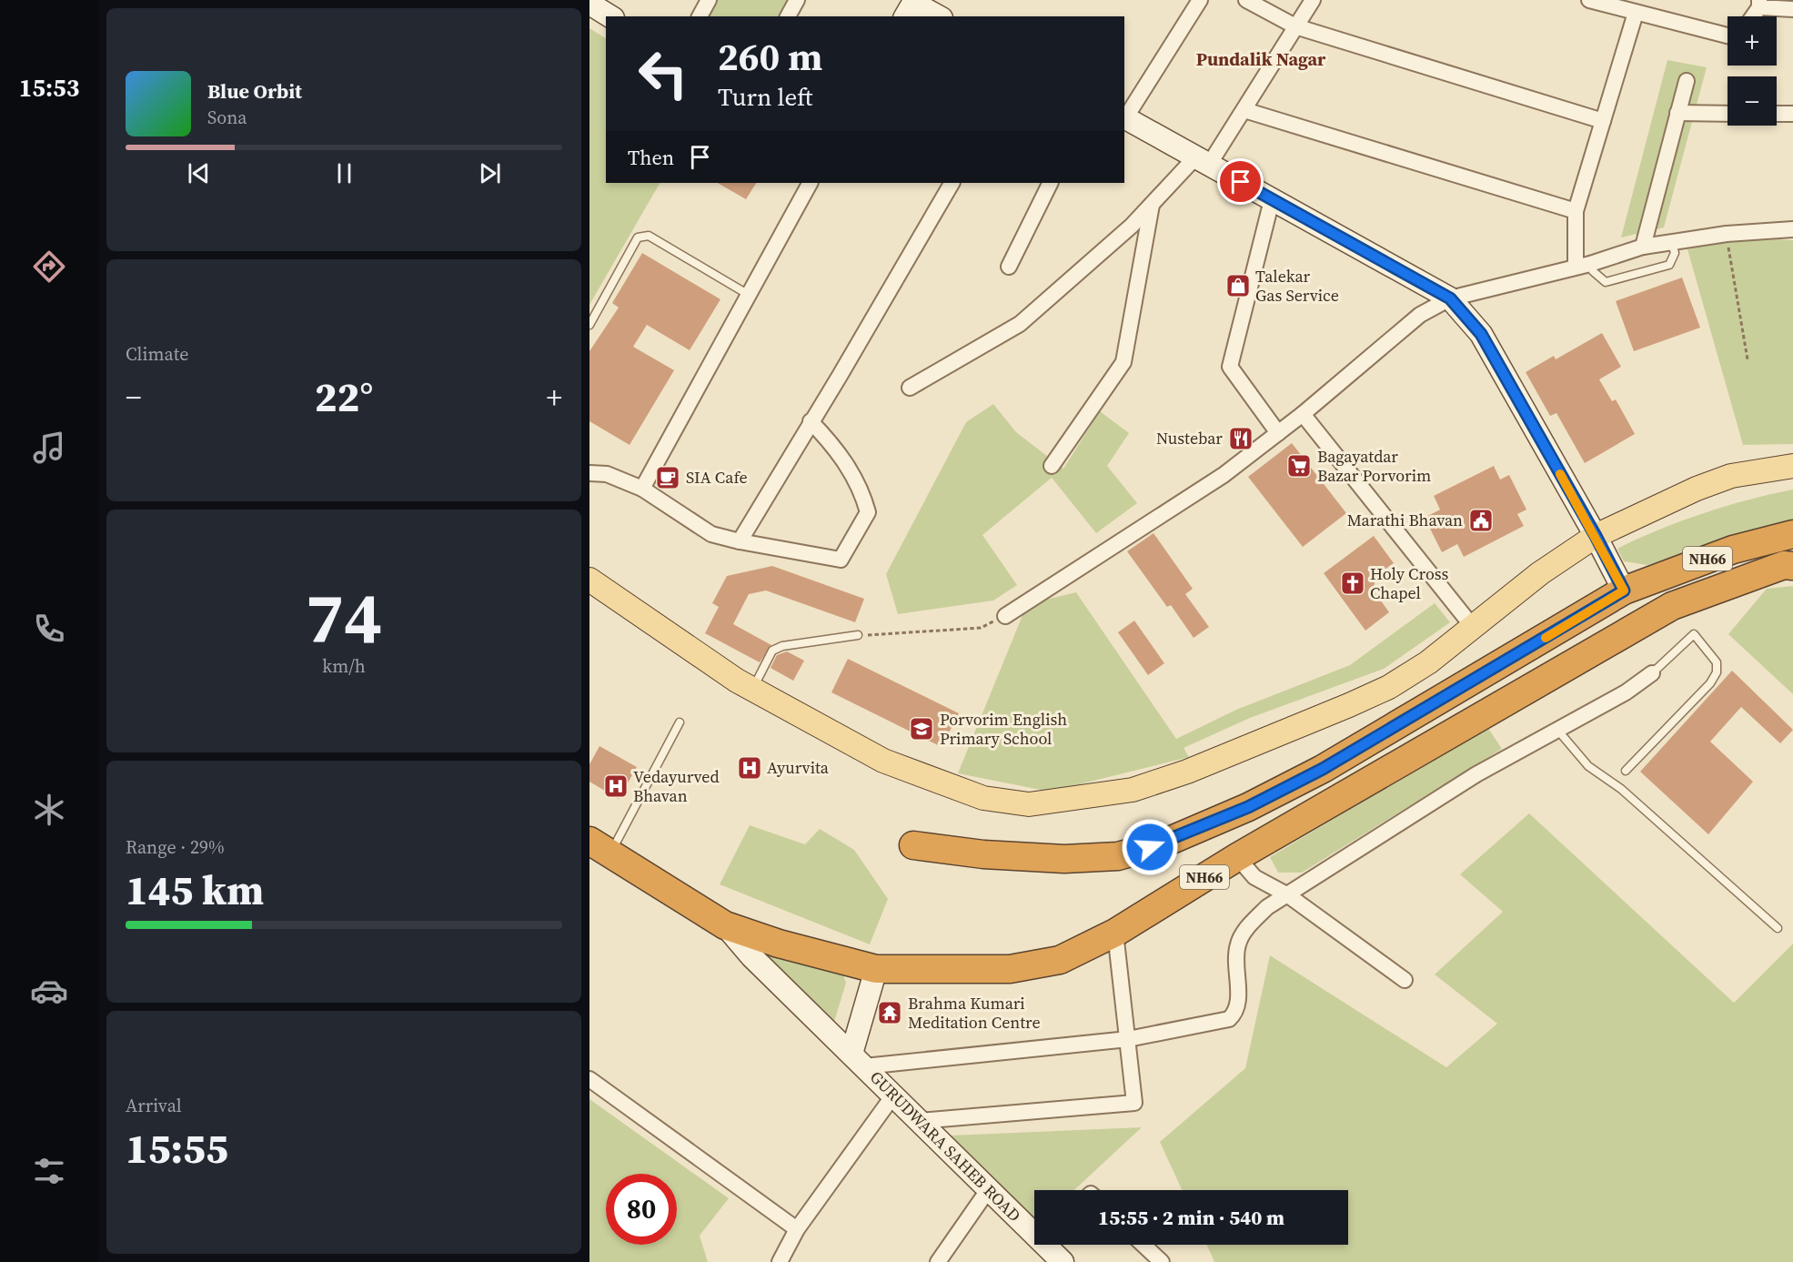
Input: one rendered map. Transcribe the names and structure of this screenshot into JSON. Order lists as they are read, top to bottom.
{
  "streets": {
    "highway": ["NH66"],
    "street": ["GURUDWARA SAHEB ROAD"]
  },
  "crossings": [
    ["NH66", "GURUDWARA SAHEB ROAD"]
  ],
  "districts": ["Pundalik Nagar"],
  "places": {
    "shop": ["Talekar Gas Service"],
    "restaurant": ["Nustebar"],
    "supermarket": ["Bagayatdar Bazar Porvorim"],
    "cafe": ["SIA Cafe"],
    "public building": ["Marathi Bhavan"],
    "church": ["Holy Cross Chapel"],
    "school or university": ["Porvorim English Primary School"],
    "hospital": ["Ayurvita", "Vedayurved Bhavan"],
    "temple": ["Brahma Kumari Meditation Centre"]
  },
  "page": {
    "tabs": "15:53",
    "map_buttons": ["+", "−"],
    "turn": ["260 m", "Turn left"],
    "song": ["Blue Orbit", "Sona"],
    "then": "Then",
    "tile": [
      "Climate",
      ["74", "km/h"],
      ["Range · 29%", "145 km"],
      ["Arrival", "15:55"]
    ],
    "heat": ["−", "22°", "+"],
    "limit": "80",
    "trip": "15:55 · 2 min · 540 m"
  }
}
